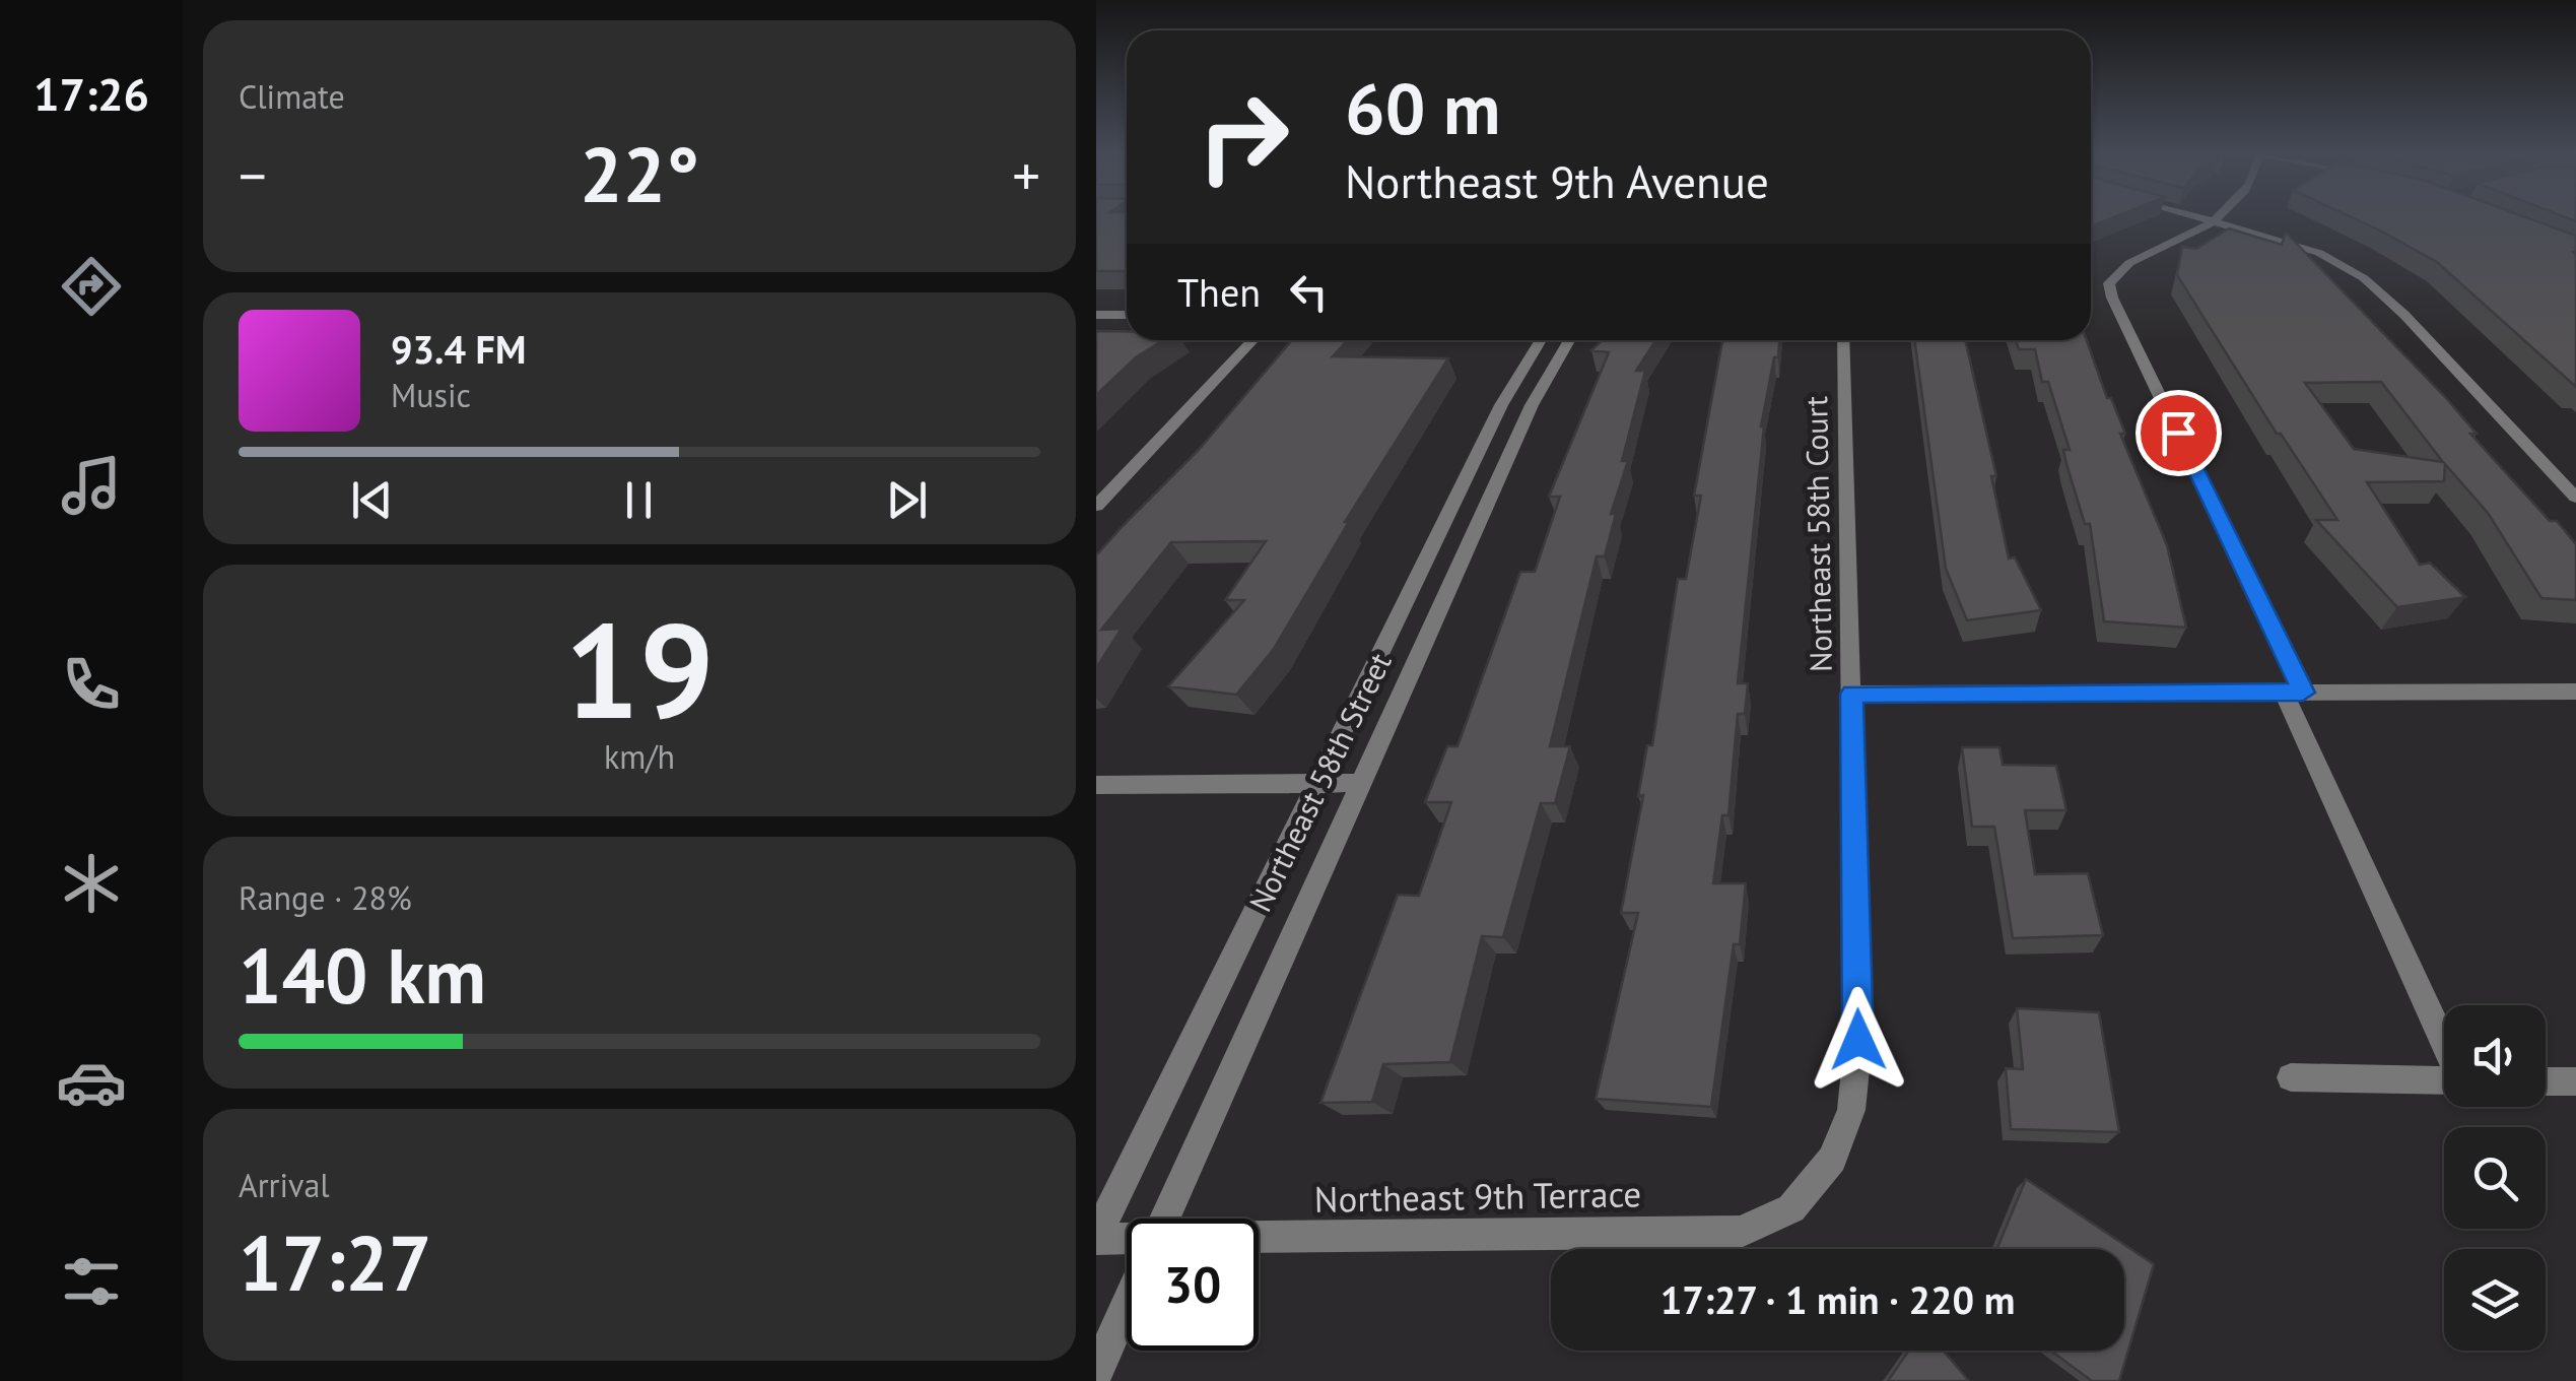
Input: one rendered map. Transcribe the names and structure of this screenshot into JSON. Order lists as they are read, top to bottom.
{
  "streets": {
    "street": ["Northeast 58th Court", "Northeast 58th Street", "Northeast 9th Terrace"]
  },
  "crossings": [
    ["Northeast 58th Court", "Northeast 9th Terrace"],
    ["Northeast 58th Street", "Northeast 9th Terrace"]
  ],
  "page": {
    "tabs": "17:26",
    "tile": [
      "Climate",
      ["19", "km/h"],
      ["Range · 28%", "140 km"],
      ["Arrival", "17:27"]
    ],
    "turn": ["60 m", "Northeast 9th Avenue"],
    "heat": ["−", "22°", "+"],
    "then": "Then",
    "song": ["93.4 FM", "Music"],
    "limit": "30",
    "trip": "17:27 · 1 min · 220 m"
  }
}
